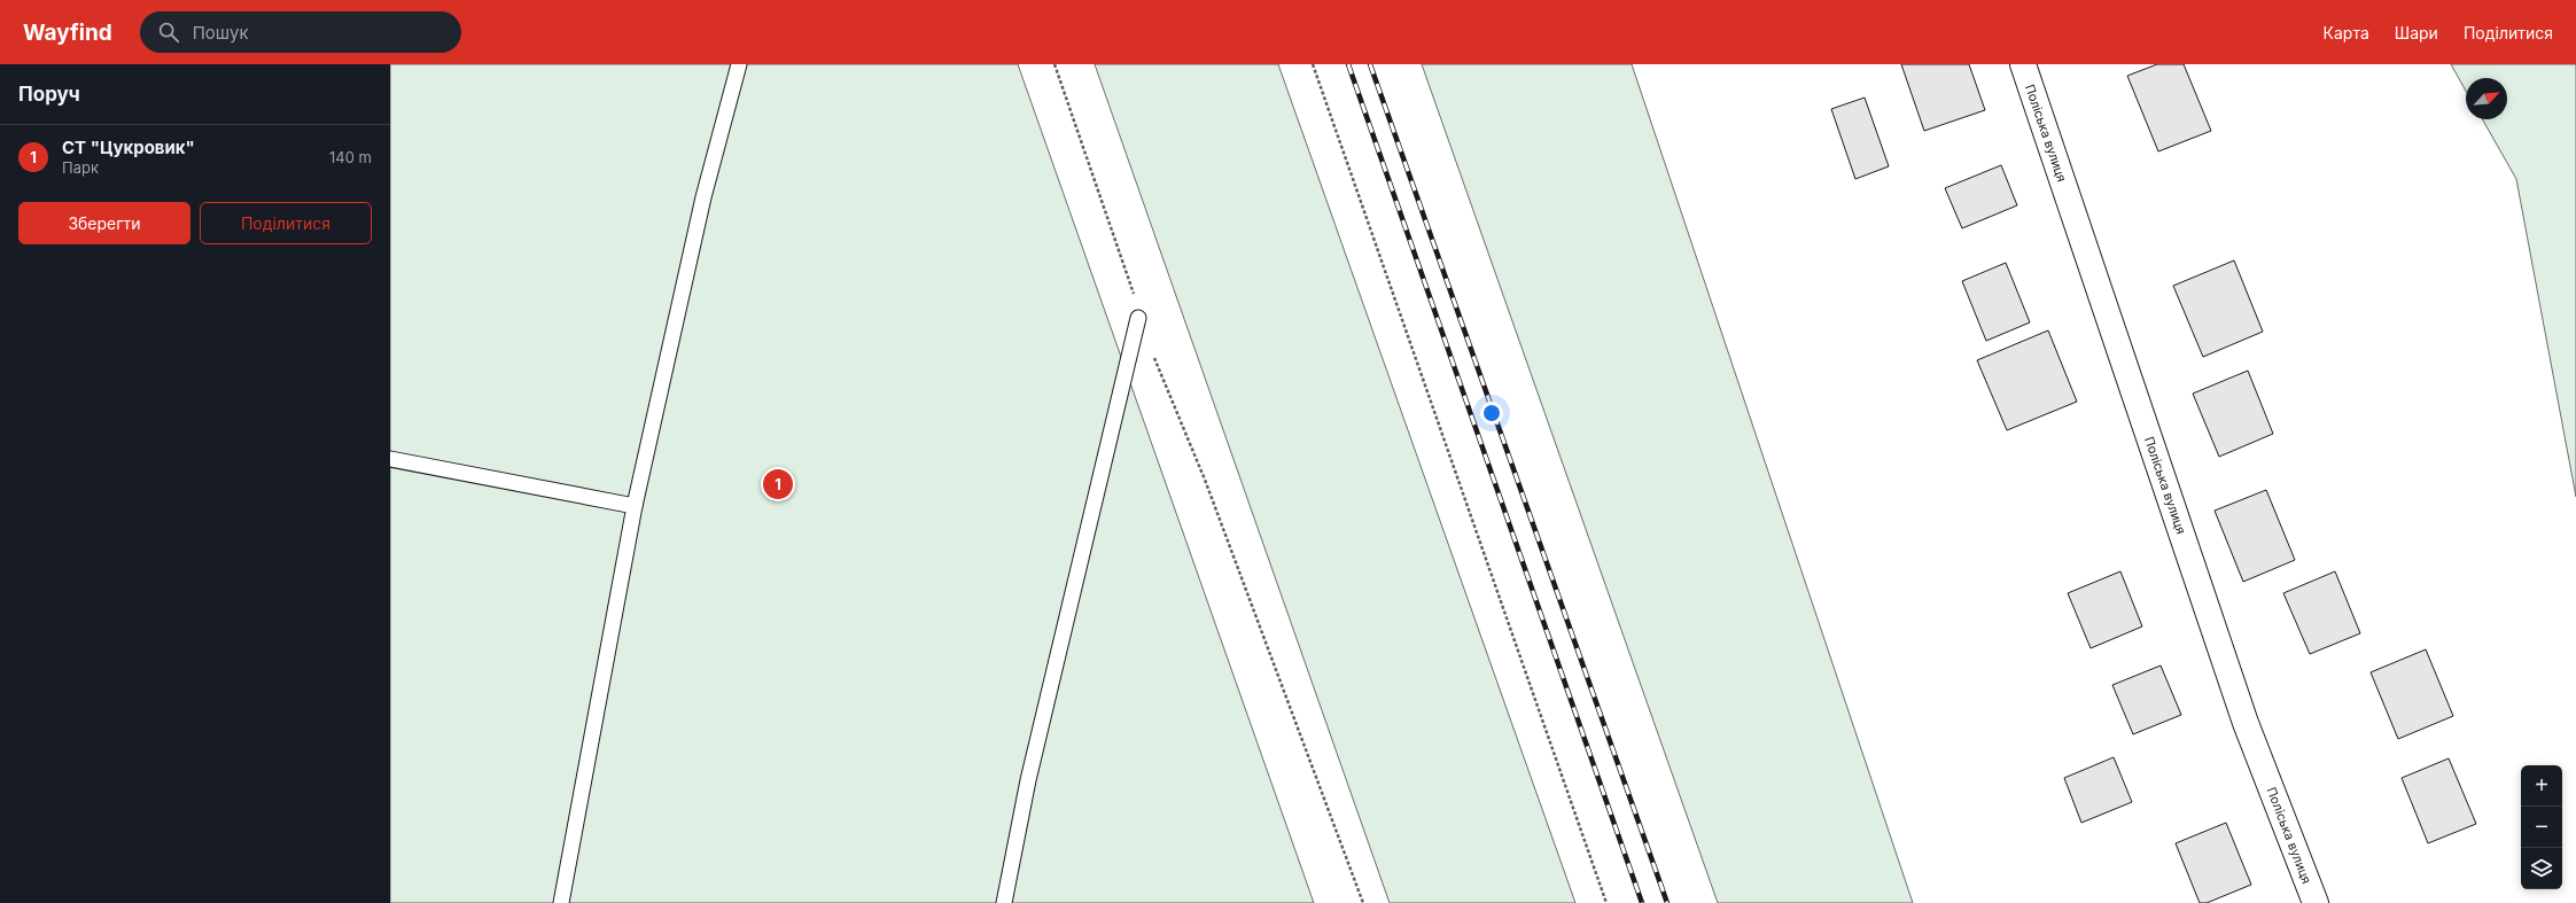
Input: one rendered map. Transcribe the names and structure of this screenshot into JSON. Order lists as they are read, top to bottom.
{
  "streets": {
    "street": ["Поліська вулиця"]
  },
  "north": "top right",
  "page": {
    "header": "Wayfind",
    "search": "Пошук",
    "nav": ["Карта", "Шари", "Поділитися"],
    "heading": "Поруч",
    "list": [
      {
        "mark": "1",
        "name": "СТ \"Цукровик\"",
        "note": "Парк",
        "value": "140 m"
      }
    ],
    "buttons": ["Зберегти", "Поділитися"],
    "pins": "1",
    "map_buttons": ["+", "−"]
  }
}
